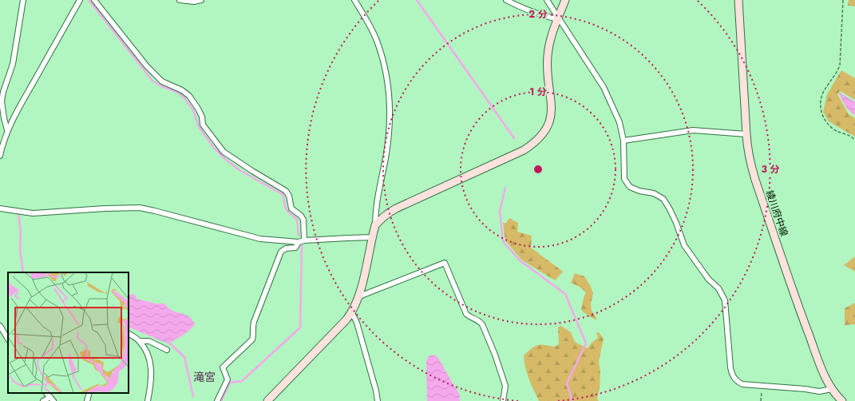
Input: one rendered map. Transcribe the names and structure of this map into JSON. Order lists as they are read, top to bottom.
{
  "streets": {
    "street": ["綾川府中線"]
  },
  "districts": ["滝宮"],
  "rings": ["2 分", "1 分", "3 分"]
}
